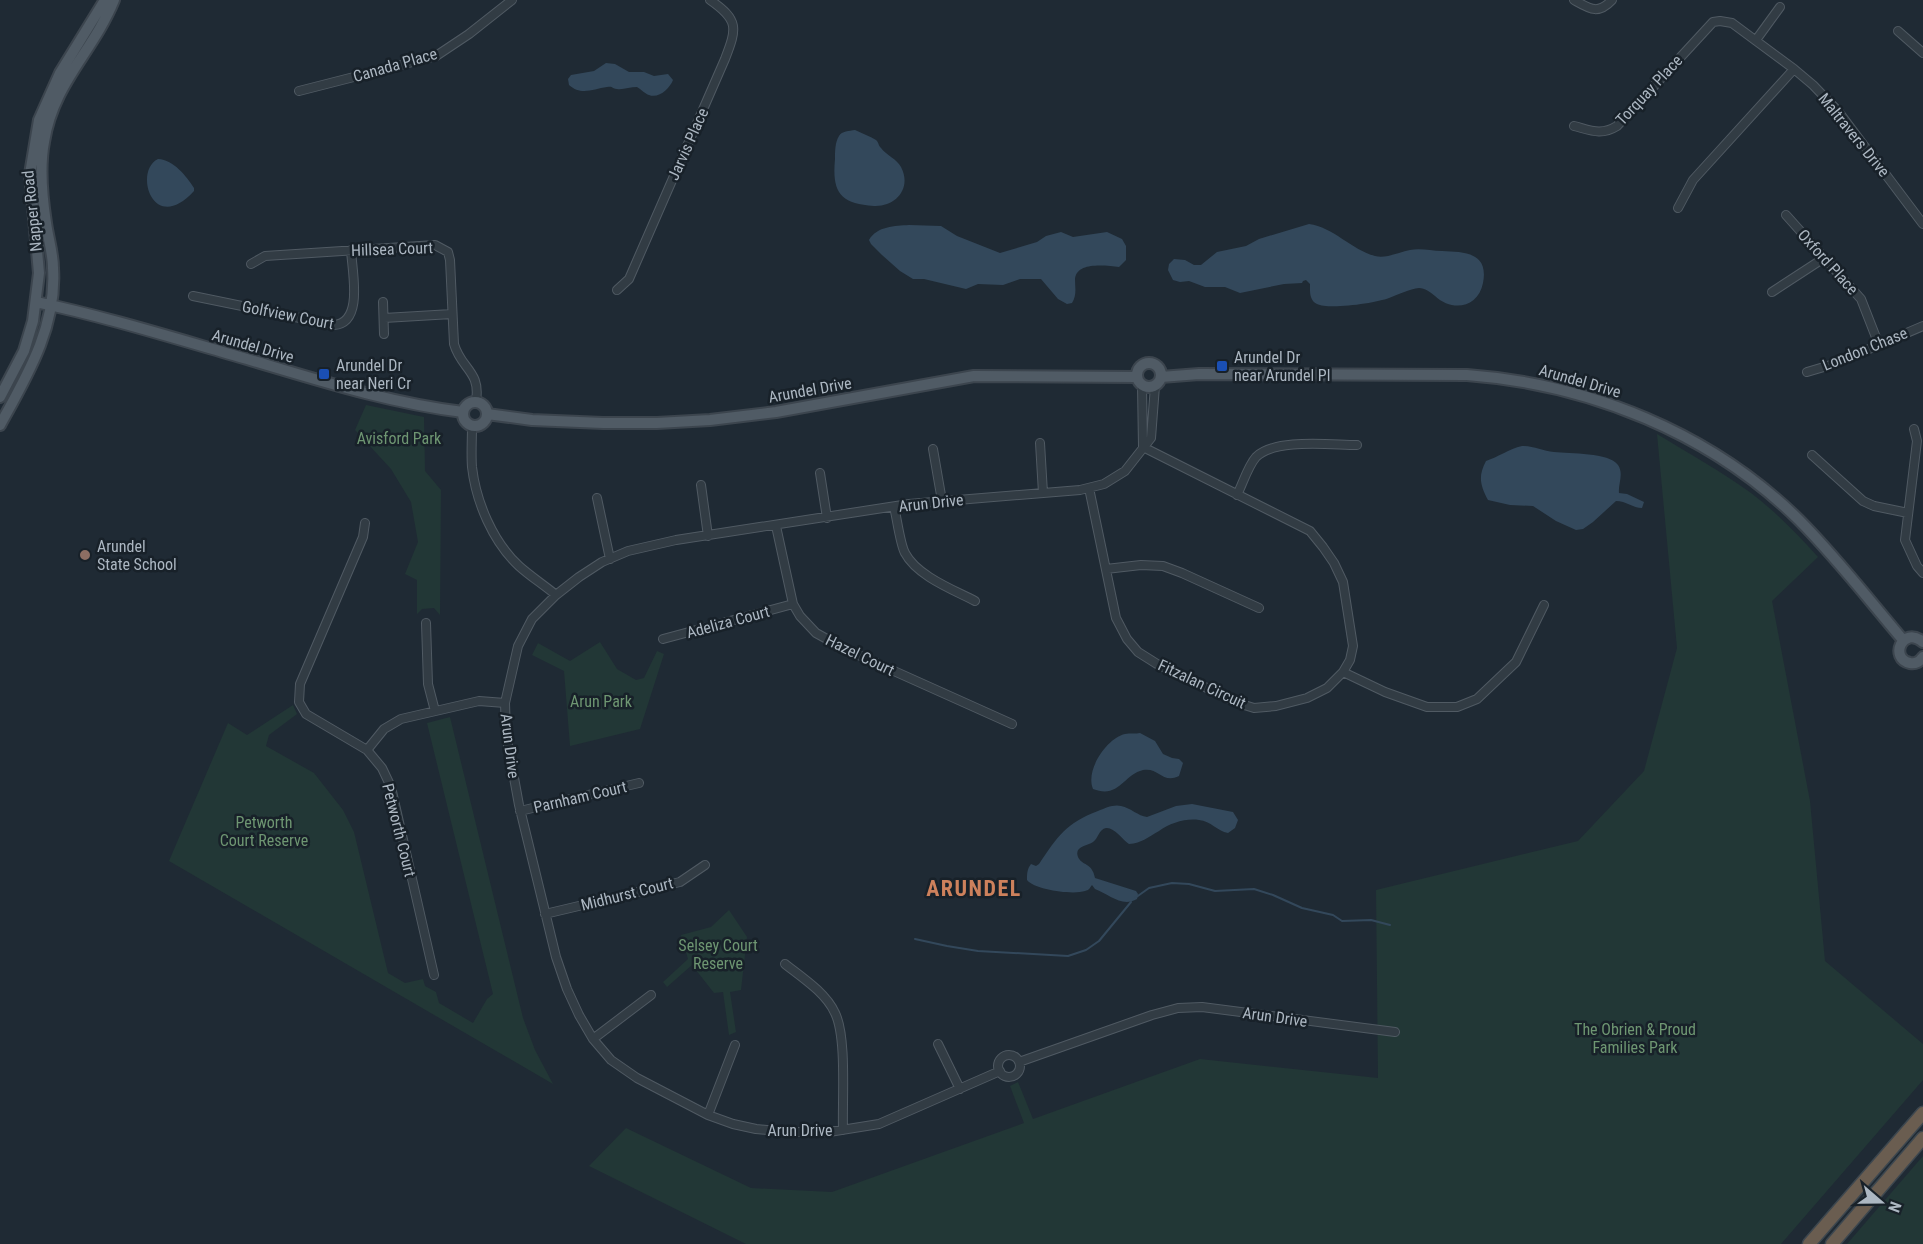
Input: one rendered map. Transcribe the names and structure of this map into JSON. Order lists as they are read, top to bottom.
{
  "streets": {
    "main road": ["Napper Road", "Arundel Drive"],
    "street": [
      "Canada Place",
      "Torquay Place",
      "Maltravers Drive",
      "Jarvis Place",
      "Hillsea Court",
      "Oxford Place",
      "Golfview Court",
      "London Chase",
      "Arun Drive",
      "Adeliza Court",
      "Hazel Court",
      "Fitzalan Circuit",
      "Parnham Court",
      "Petworth Court",
      "Midhurst Court"
    ]
  },
  "crossings": [
    ["Torquay Place", "Maltravers Drive"],
    ["Napper Road", "Arundel Drive"],
    ["Hillsea Court", "Golfview Court"],
    ["Hillsea Court", "Arundel Drive"],
    ["Oxford Place", "London Chase"],
    ["Arundel Drive", "Arun Drive"],
    ["Arun Drive", "Hazel Court"],
    ["Arun Drive", "Fitzalan Circuit"],
    ["Arun Drive", "Parnham Court"],
    ["Arun Drive", "Midhurst Court"],
    ["Adeliza Court", "Hazel Court"]
  ],
  "districts": ["ARUNDEL"],
  "parks": [
    "Avisford Park",
    "Arun Park",
    "Petworth Court Reserve",
    "Selsey Court Reserve",
    "The Obrien & Proud Families Park"
  ],
  "places": {
    "transit": ["Arundel Dr near Arundel Pl", "Arundel Dr near Neri Cr"],
    "other": ["Arundel State School"]
  },
  "north": "right"
}
